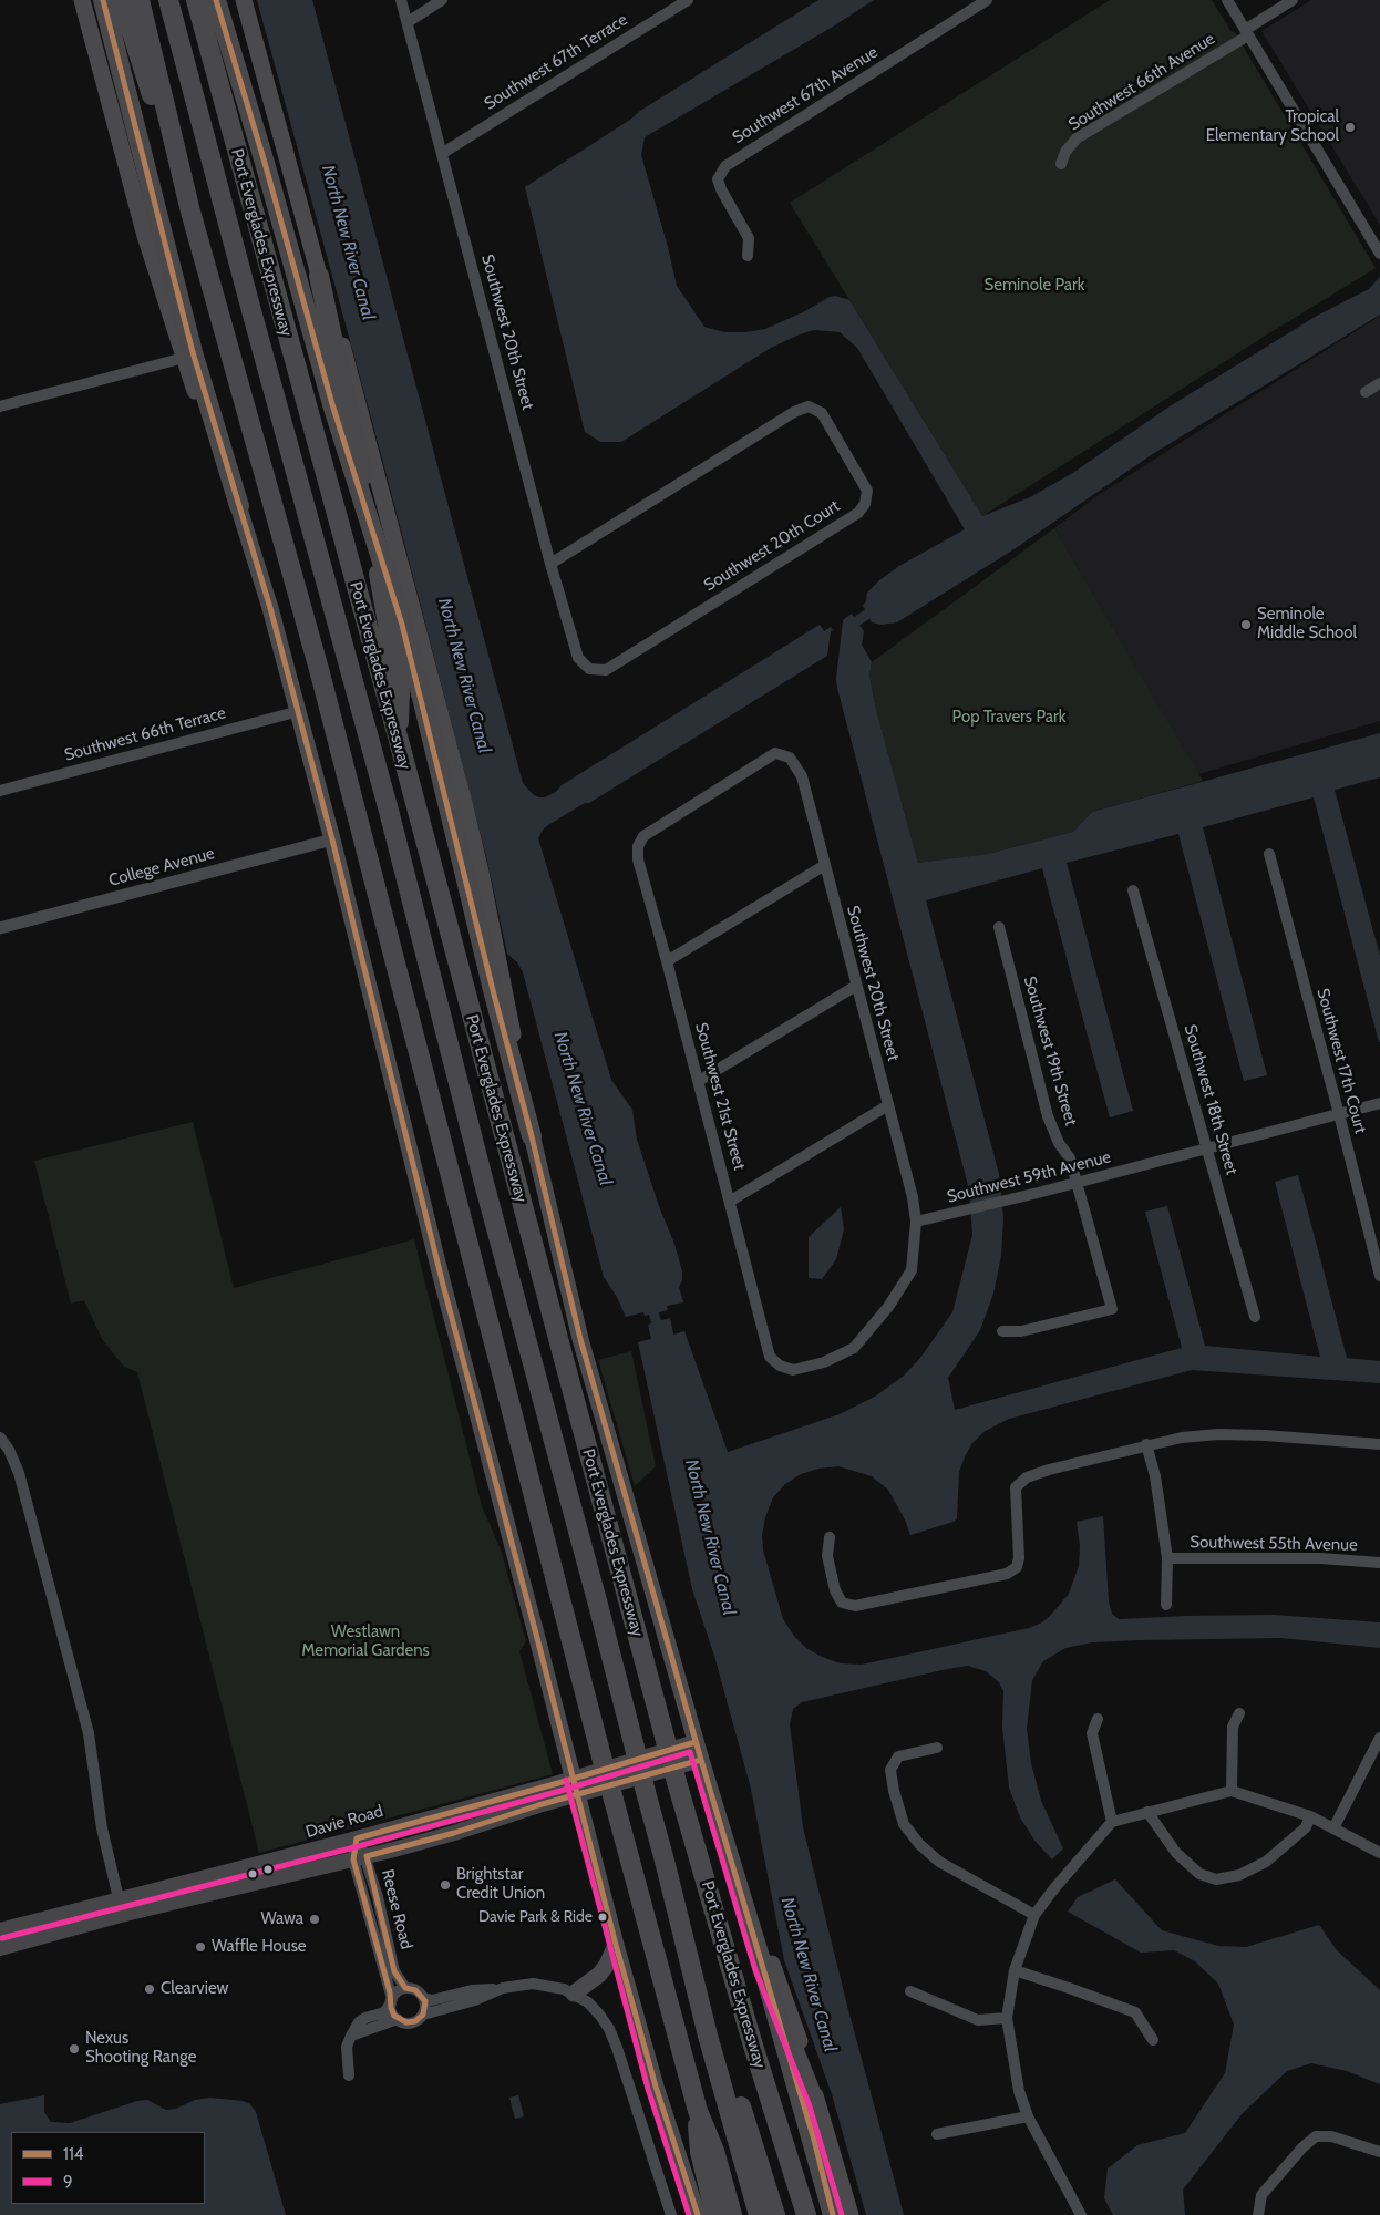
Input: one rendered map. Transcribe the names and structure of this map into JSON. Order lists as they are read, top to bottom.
{
  "streets": {
    "highway": ["Port Everglades Expressway"],
    "main road": ["Davie Road"],
    "street": [
      "Southwest 67th Terrace",
      "Southwest 66th Avenue",
      "Southwest 67th Avenue",
      "Southwest 20th Street",
      "Southwest 20th Court",
      "Southwest 66th Terrace",
      "College Avenue",
      "Southwest 19th Street",
      "Southwest 17th Court",
      "Southwest 21st Street",
      "Southwest 18th Street",
      "Southwest 59th Avenue",
      "Southwest 55th Avenue",
      "Reese Road"
    ]
  },
  "crossings": [
    ["Southwest 67th Terrace", "Southwest 20th Street"],
    ["Southwest 20th Street", "Southwest 20th Court"],
    ["Southwest 20th Street", "Southwest 21st Street"],
    ["Southwest 20th Street", "Southwest 59th Avenue"],
    ["Southwest 19th Street", "Southwest 59th Avenue"],
    ["Southwest 17th Court", "Southwest 59th Avenue"],
    ["Southwest 21st Street", "Southwest 59th Avenue"],
    ["Southwest 18th Street", "Southwest 59th Avenue"],
    ["Davie Road", "Reese Road"]
  ],
  "water": ["North New River Canal"],
  "parks": ["Seminole Park", "Pop Travers Park", "Westlawn Memorial Gardens"],
  "places": [
    "Tropical Elementary School",
    "Seminole Middle School",
    "Brightstar Credit Union",
    "Davie Park & Ride",
    "Wawa",
    "Waffle House",
    "Clearview",
    "Nexus Shooting Range"
  ],
  "lines": ["transit line 114", "transit line 9"],
  "legend": ["114", "9"]
}
